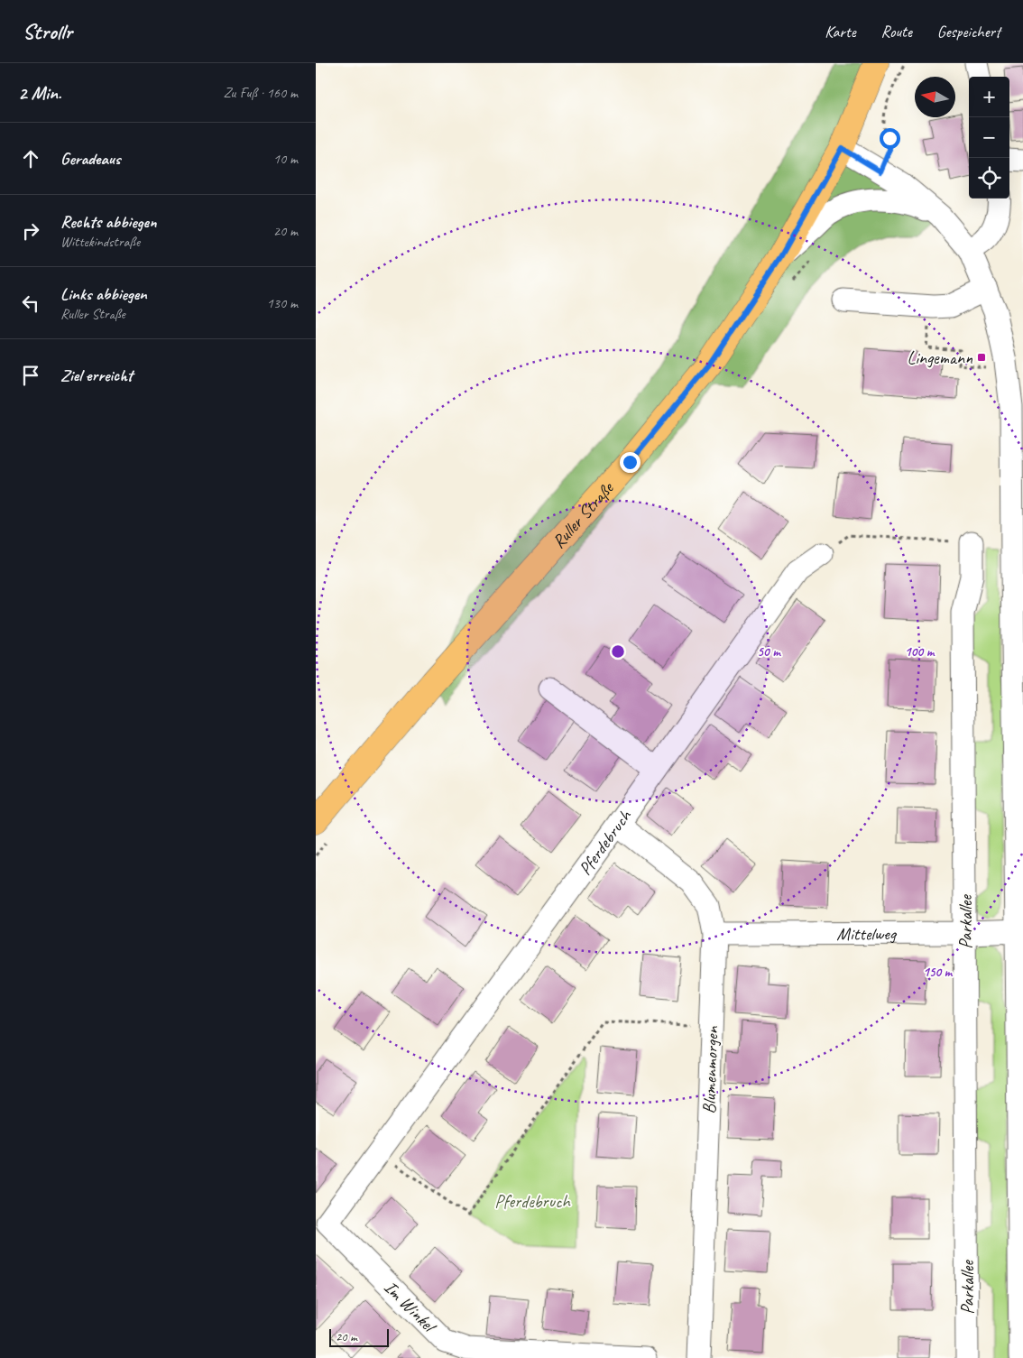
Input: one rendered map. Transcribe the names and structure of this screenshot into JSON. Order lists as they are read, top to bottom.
{
  "streets": {
    "main road": ["Ruller Straße"],
    "street": [
      "Pferdebruch",
      "Parkallee",
      "Mittelweg",
      "Blumenmorgen",
      "Im Winkel"
    ]
  },
  "crossings": [
    ["Pferdebruch", "Blumenmorgen"],
    ["Pferdebruch", "Im Winkel"],
    ["Parkallee", "Mittelweg"],
    ["Mittelweg", "Blumenmorgen"]
  ],
  "parks": ["Pferdebruch"],
  "places": {
    "transit": ["Lingemann"]
  },
  "scale_bar": "20 m",
  "north": "left",
  "page": {
    "header": "Strollr",
    "nav": ["Karte", "Route", "Gespeichert"],
    "heading": ["2 Min.", "Zu Fuß · 160 m"],
    "map_buttons": ["+", "−"],
    "list": [
      ["Geradeaus", "10 m"],
      ["Rechts abbiegen", "Wittekindstraße", "20 m"],
      ["Links abbiegen", "Ruller Straße", "130 m"],
      "Ziel erreicht"
    ],
    "scale": "20 m"
  },
  "rings": ["50 m", "100 m", "150 m"]
}
